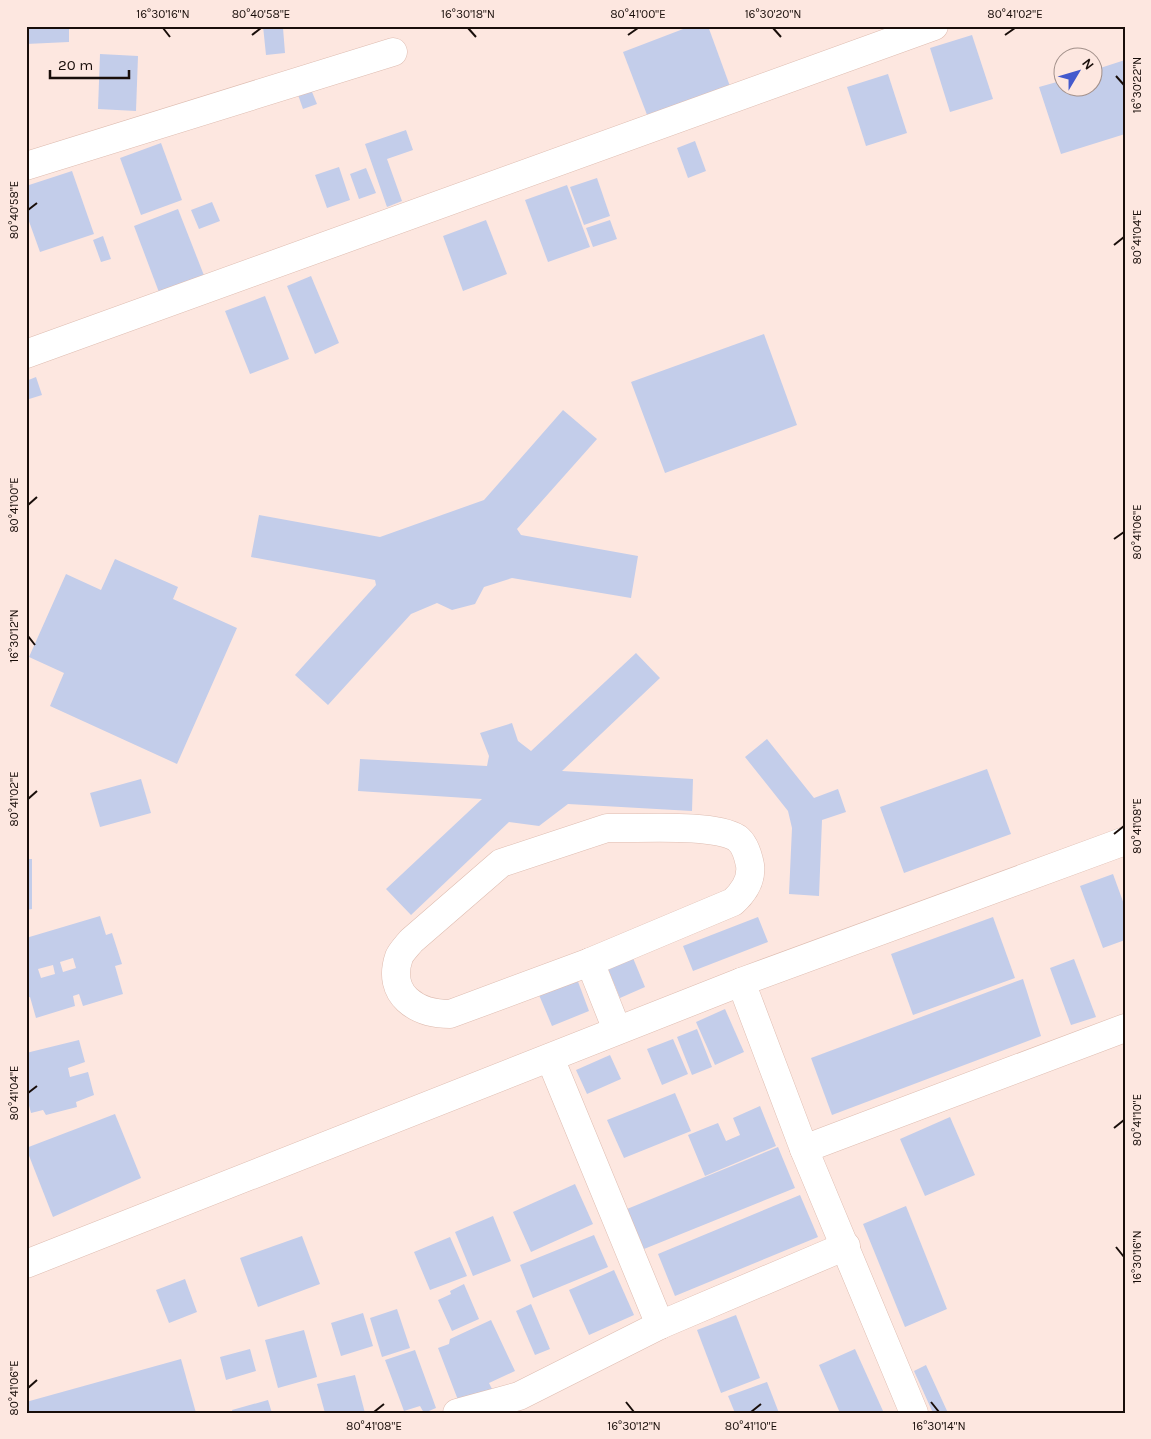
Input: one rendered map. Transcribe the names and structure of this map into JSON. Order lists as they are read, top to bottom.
{
  "scale_bar": "20 m",
  "north": "top right",
  "coordinates": [
    "16°30'16\"N",
    "80°40'58\"E",
    "16°30'18\"N",
    "80°41'00\"E",
    "16°30'20\"N",
    "80°41'02\"E",
    "16°30'22\"N",
    "80°41'04\"E",
    "80°41'06\"E",
    "16°30'12\"N",
    "80°41'08\"E",
    "80°41'10\"E",
    "16°30'14\"N"
  ]
}
